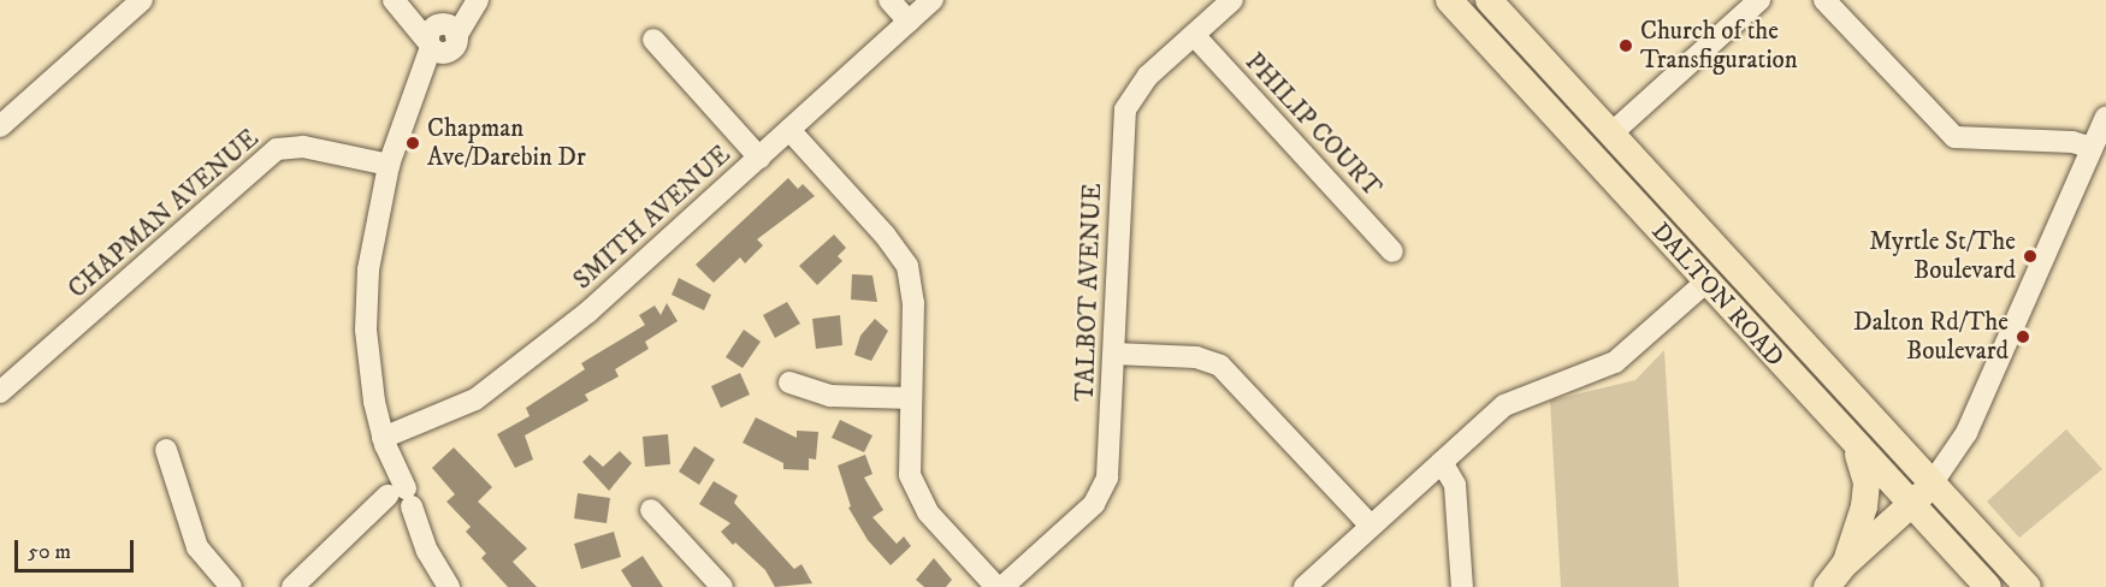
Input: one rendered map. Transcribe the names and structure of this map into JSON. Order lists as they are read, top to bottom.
{
  "streets": {
    "main road": ["DALTON ROAD"],
    "street": [
      "PHILIP COURT",
      "CHAPMAN AVENUE",
      "SMITH AVENUE",
      "TALBOT AVENUE"
    ]
  },
  "crossings": [
    ["PHILIP COURT", "TALBOT AVENUE"]
  ],
  "places": [
    "Church of the Transfiguration",
    "Chapman Ave/Darebin Dr",
    "Myrtle St/The Boulevard",
    "Dalton Rd/The Boulevard"
  ],
  "scale_bar": "50 m"
}
